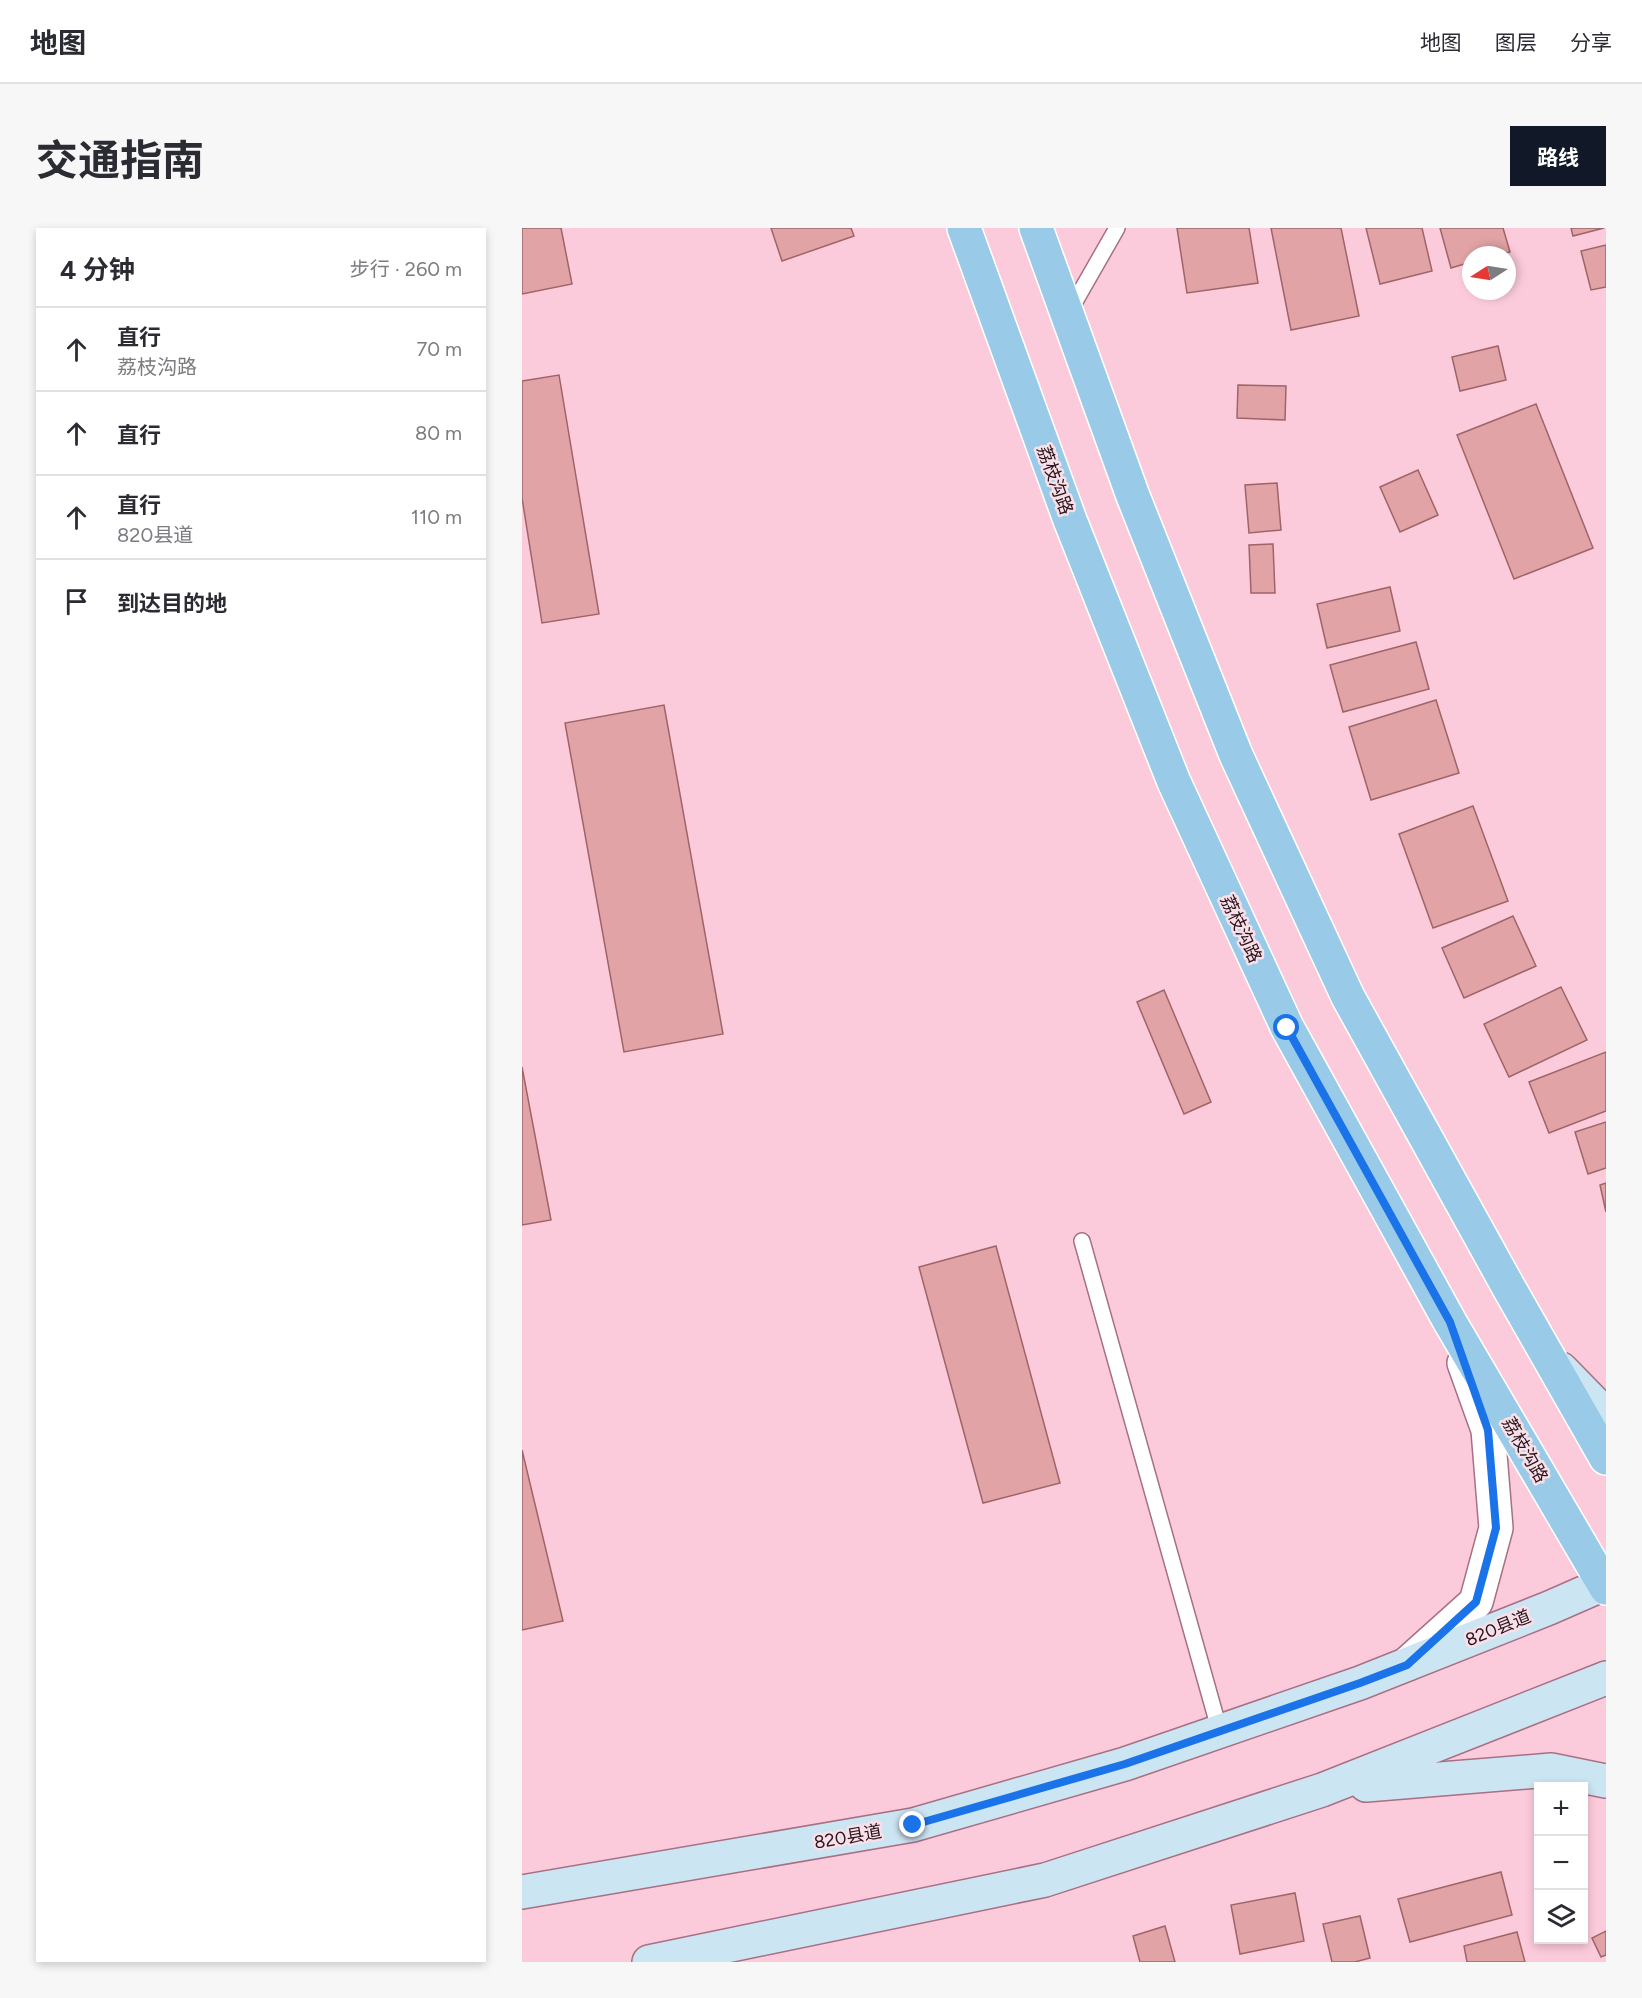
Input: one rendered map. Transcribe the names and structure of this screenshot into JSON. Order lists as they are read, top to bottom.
{
  "streets": {
    "main road": ["荔枝沟路", "820县道"]
  },
  "crossings": [
    ["荔枝沟路", "820县道"]
  ],
  "north": "left",
  "page": {
    "header": "地图",
    "nav": ["地图", "图层", "分享"],
    "title": "交通指南",
    "buttons": "路线",
    "heading": ["4 分钟", "步行 · 260 m"],
    "list": [
      ["直行", "荔枝沟路", "70 m"],
      ["直行", "80 m"],
      ["直行", "820县道", "110 m"],
      "到达目的地"
    ],
    "map_buttons": ["+", "−"]
  }
}
